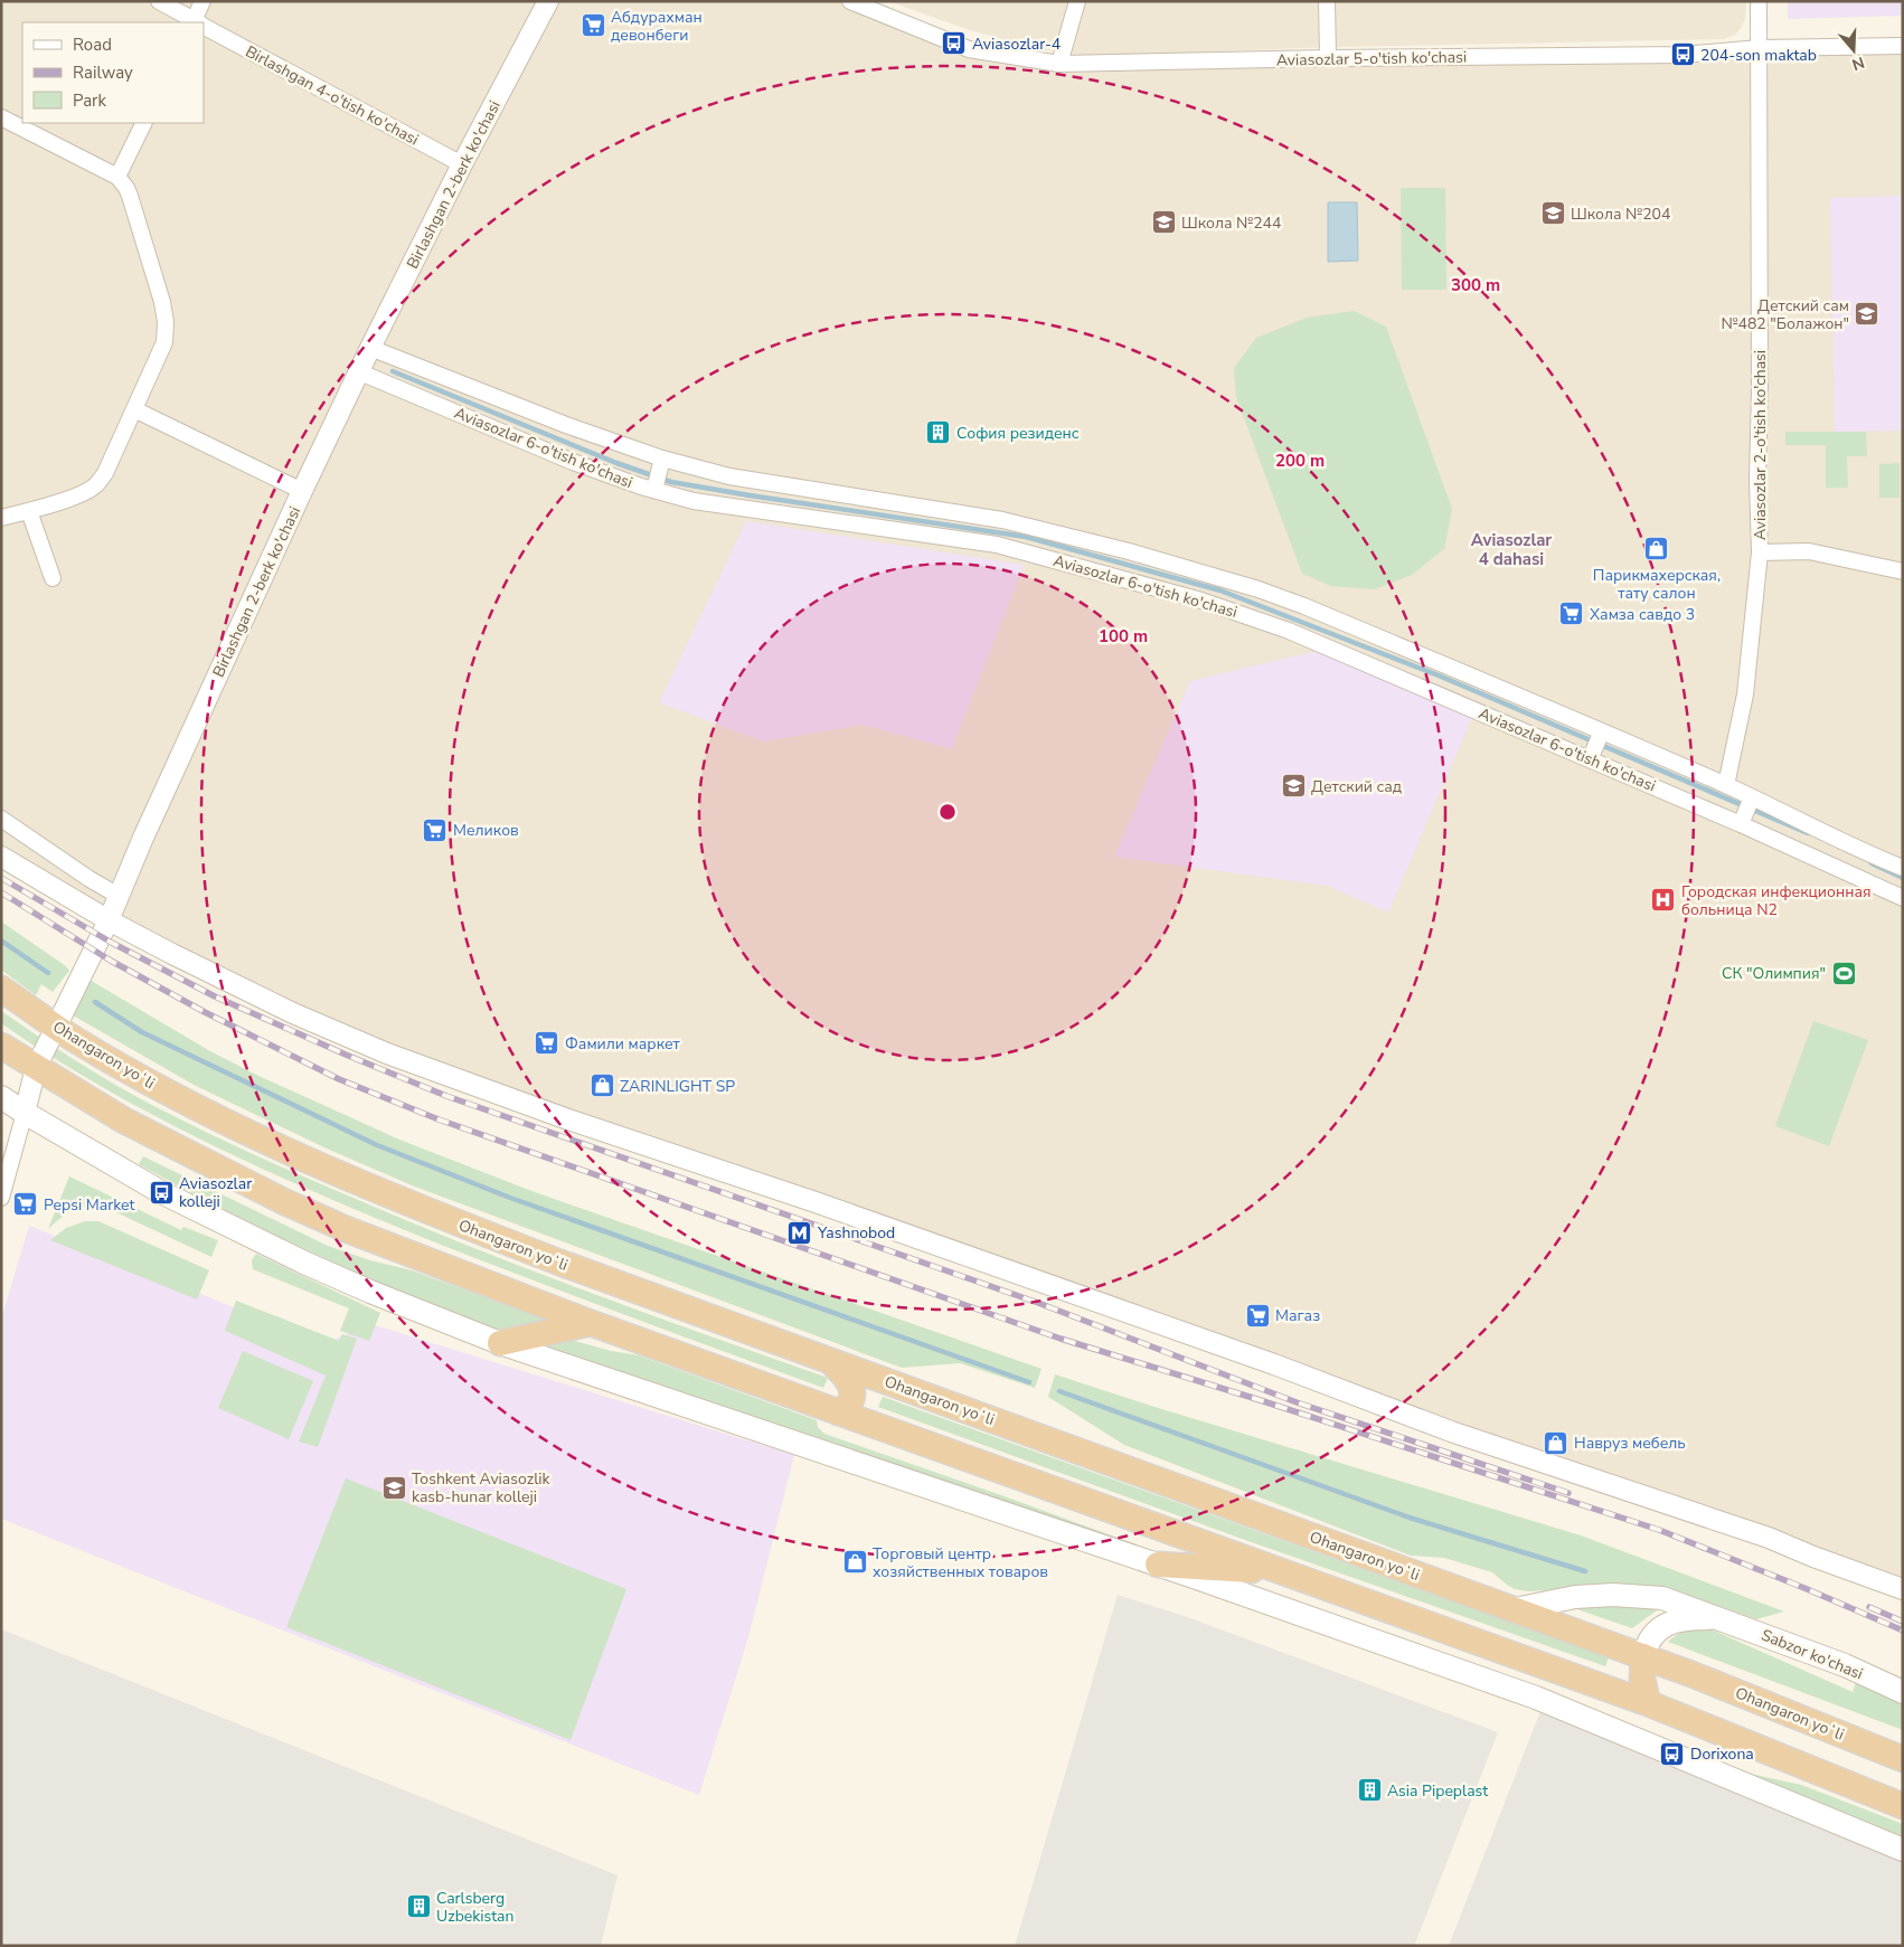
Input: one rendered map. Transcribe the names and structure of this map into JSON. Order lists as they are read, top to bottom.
{
  "streets": {
    "highway": ["Ohangaron yoʻli"],
    "main road": ["Sabzor ko'chasi"],
    "street": [
      "Aviasozlar 5-o'tish ko'chasi",
      "Birlashgan 4-o'tish ko'chasi",
      "Birlashgan 2-berk ko'chasi",
      "Aviasozlar 2-o'tish ko'chasi",
      "Aviasozlar 6-o'tish ko'chasi"
    ]
  },
  "crossings": [
    ["Aviasozlar 5-o'tish ko'chasi", "Aviasozlar 2-o'tish ko'chasi"],
    ["Birlashgan 4-o'tish ko'chasi", "Birlashgan 2-berk ko'chasi"],
    ["Birlashgan 2-berk ko'chasi", "Aviasozlar 6-o'tish ko'chasi"],
    ["Birlashgan 2-berk ko'chasi", "Ohangaron yoʻli"],
    ["Aviasozlar 2-o'tish ko'chasi", "Aviasozlar 6-o'tish ko'chasi"],
    ["Ohangaron yoʻli", "Sabzor ko'chasi"]
  ],
  "districts": ["Aviasozlar 4 dahasi"],
  "places": {
    "supermarket": [
      "Абдурахман девонбеги",
      "Хамза савдо 3",
      "Меликов",
      "Фамили маркет",
      "Pepsi Market",
      "Магаз"
    ],
    "bus stop": [
      "Aviasozlar-4",
      "204-son maktab",
      "Aviasozlar kolleji",
      "Dorixona"
    ],
    "school or university": [
      "Школа №204",
      "Школа №244",
      "Детский сам №482 \"Болажон\"",
      "Детский сад",
      "Toshkent Aviasozlik kasb-hunar kolleji"
    ],
    "building": ["София резиденс", "Asia Pipeplast", "Carlsberg Uzbekistan"],
    "shop": [
      "Парикмахерская, тату салон",
      "ZARINLIGHT SP",
      "Навруз мебель",
      "Торговый центр хозяйственных товаров"
    ],
    "hospital": ["Городская инфекционная больница N2"],
    "sports": ["СК \"Олимпия\""],
    "metro station": ["Yashnobod"]
  },
  "legend": ["Road", "Railway", "Park"],
  "north": "bottom",
  "rings": ["300 m", "200 m", "100 m"]
}
